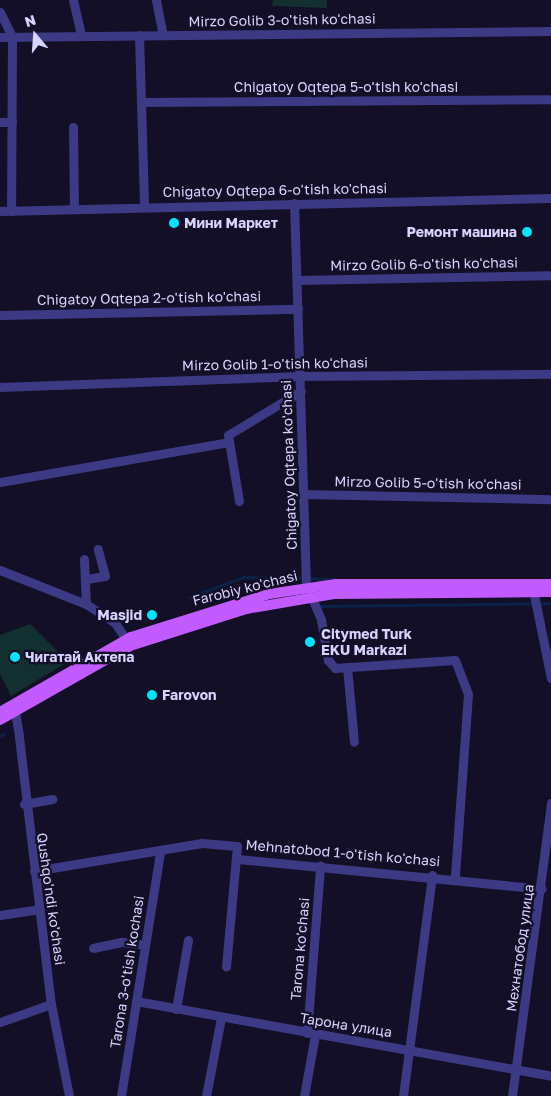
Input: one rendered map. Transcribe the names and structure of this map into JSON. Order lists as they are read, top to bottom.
{
  "streets": {
    "main road": ["Farobiy ko'chasi"],
    "street": [
      "Mirzo Golib 3-o'tish ko'chasi",
      "Chigatoy Oqtepa 5-o'tish ko'chasi",
      "Chigatoy Oqtepa 6-o'tish ko'chasi",
      "Mirzo Golib 6-o'tish ko'chasi",
      "Chigatoy Oqtepa 2-o'tish ko'chasi",
      "Mirzo Golib 1-o'tish ko'chasi",
      "Chigatoy Oqtepa ko'chasi",
      "Mirzo Golib 5-o'tish ko'chasi",
      "Mehnatobod 1-o'tish ko'chasi",
      "Qushqo'ndi ko'chasi",
      "Мехнатобод улица",
      "Tarona ko'chasi",
      "Tarona 3-o'tish kochasi",
      "Тарона улица"
    ]
  },
  "crossings": [
    ["Chigatoy Oqtepa 6-o'tish ko'chasi", "Chigatoy Oqtepa ko'chasi"],
    ["Mirzo Golib 6-o'tish ko'chasi", "Chigatoy Oqtepa ko'chasi"],
    ["Chigatoy Oqtepa 2-o'tish ko'chasi", "Chigatoy Oqtepa ko'chasi"],
    ["Mirzo Golib 1-o'tish ko'chasi", "Chigatoy Oqtepa ko'chasi"],
    ["Chigatoy Oqtepa ko'chasi", "Mirzo Golib 5-o'tish ko'chasi"],
    ["Chigatoy Oqtepa ko'chasi", "Farobiy ko'chasi"],
    ["Farobiy ko'chasi", "Qushqo'ndi ko'chasi"],
    ["Mehnatobod 1-o'tish ko'chasi", "Qushqo'ndi ko'chasi"],
    ["Mehnatobod 1-o'tish ko'chasi", "Мехнатобод улица"],
    ["Mehnatobod 1-o'tish ko'chasi", "Tarona ko'chasi"],
    ["Mehnatobod 1-o'tish ko'chasi", "Tarona 3-o'tish kochasi"],
    ["Мехнатобод улица", "Тарона улица"],
    ["Tarona ko'chasi", "Тарона улица"],
    ["Tarona 3-o'tish kochasi", "Тарона улица"]
  ],
  "places": [
    "Мини Маркет",
    "Ремонт машина",
    "Masjid",
    "Citymed Turk EKU Markazi",
    "Чигатай Актепа",
    "Farovon"
  ],
  "north": "top"
}
